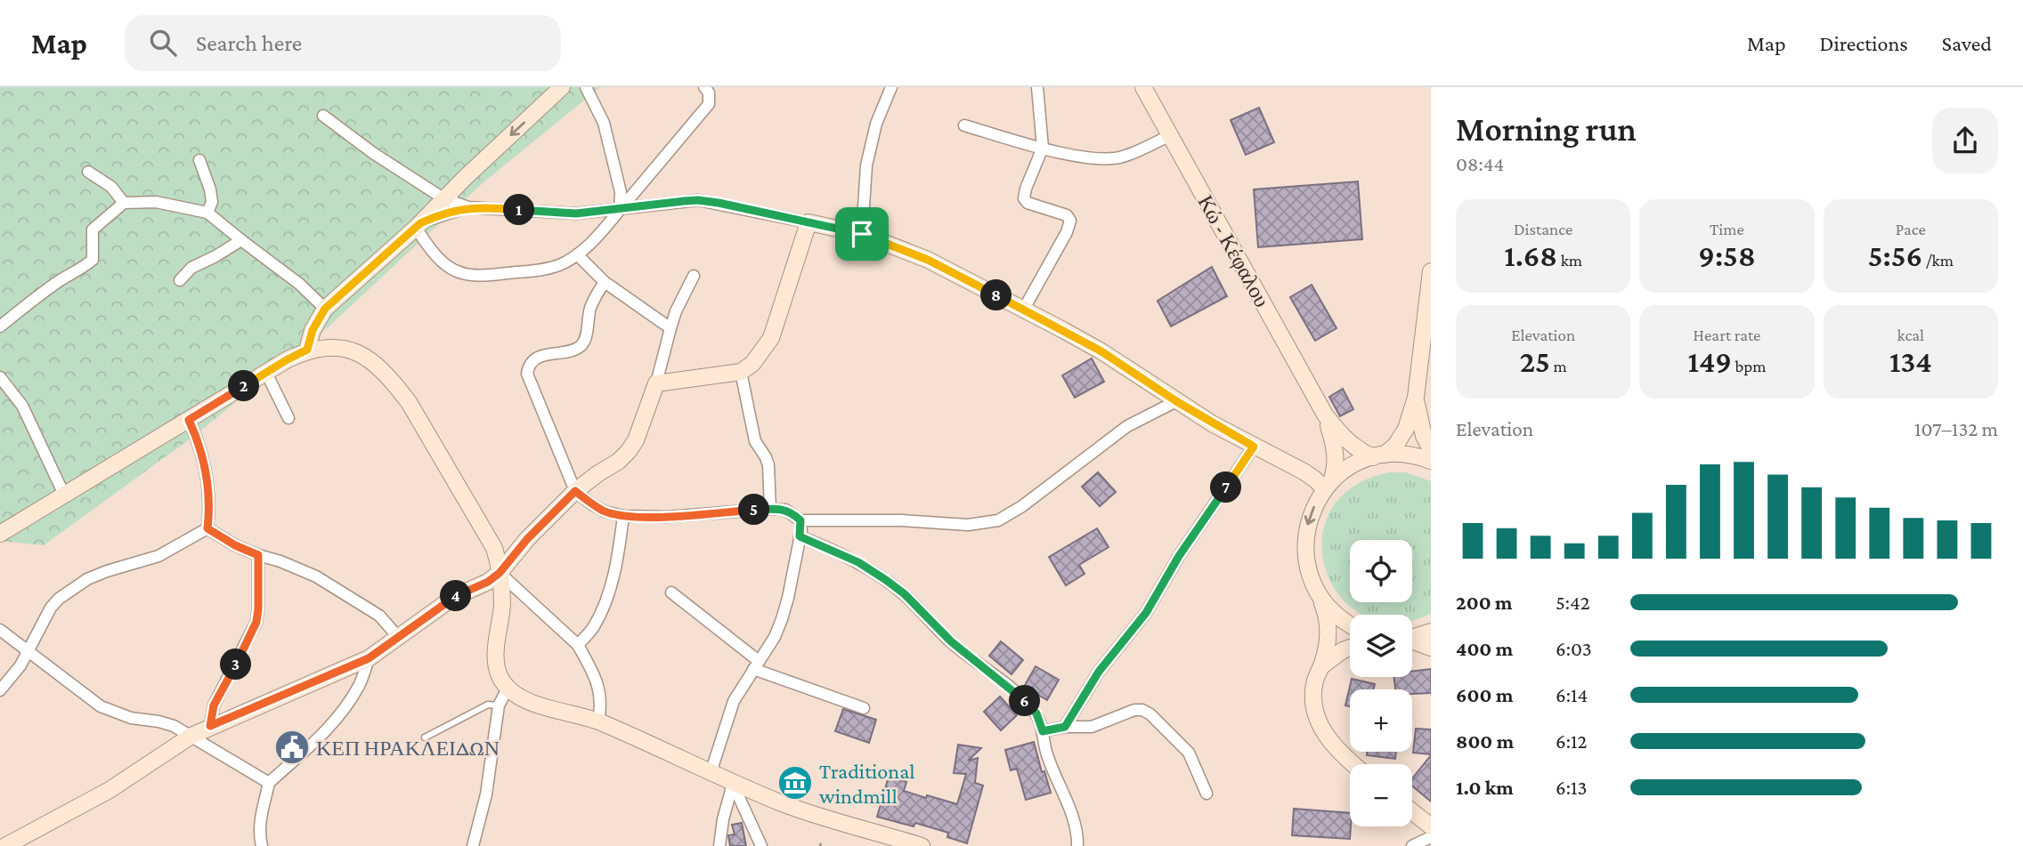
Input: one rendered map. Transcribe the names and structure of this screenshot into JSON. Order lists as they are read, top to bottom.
{
  "streets": {
    "street": ["Κώ - Κέφαλου"]
  },
  "places": {
    "public building": ["ΚΕΠ ΗΡΑΚΛΕΙΔΩΝ"],
    "museum": ["Traditional windmill"]
  },
  "page": {
    "header": "Map",
    "search": "Search here",
    "nav": ["Map", "Directions", "Saved"],
    "heading": ["Morning run", "08:44"],
    "stats": [
      ["Distance", "1.68 km"],
      ["Time", "9:58"],
      ["Pace", "5:56 /km"],
      ["Elevation", "25 m"],
      ["Heart rate", "149 bpm"],
      ["kcal", "134"]
    ],
    "pins": [
      "1",
      "8",
      "2",
      "7",
      "5",
      "4",
      "3",
      "6"
    ],
    "chart": ["Elevation", "107–132 m"],
    "map_buttons": ["+", "−"],
    "list": [
      {
        "name": "200 m",
        "note": "5:42"
      },
      {
        "name": "400 m",
        "note": "6:03"
      },
      {
        "name": "600 m",
        "note": "6:14"
      },
      {
        "name": "800 m",
        "note": "6:12"
      },
      {
        "name": "1.0 km",
        "note": "6:13"
      }
    ]
  }
}
